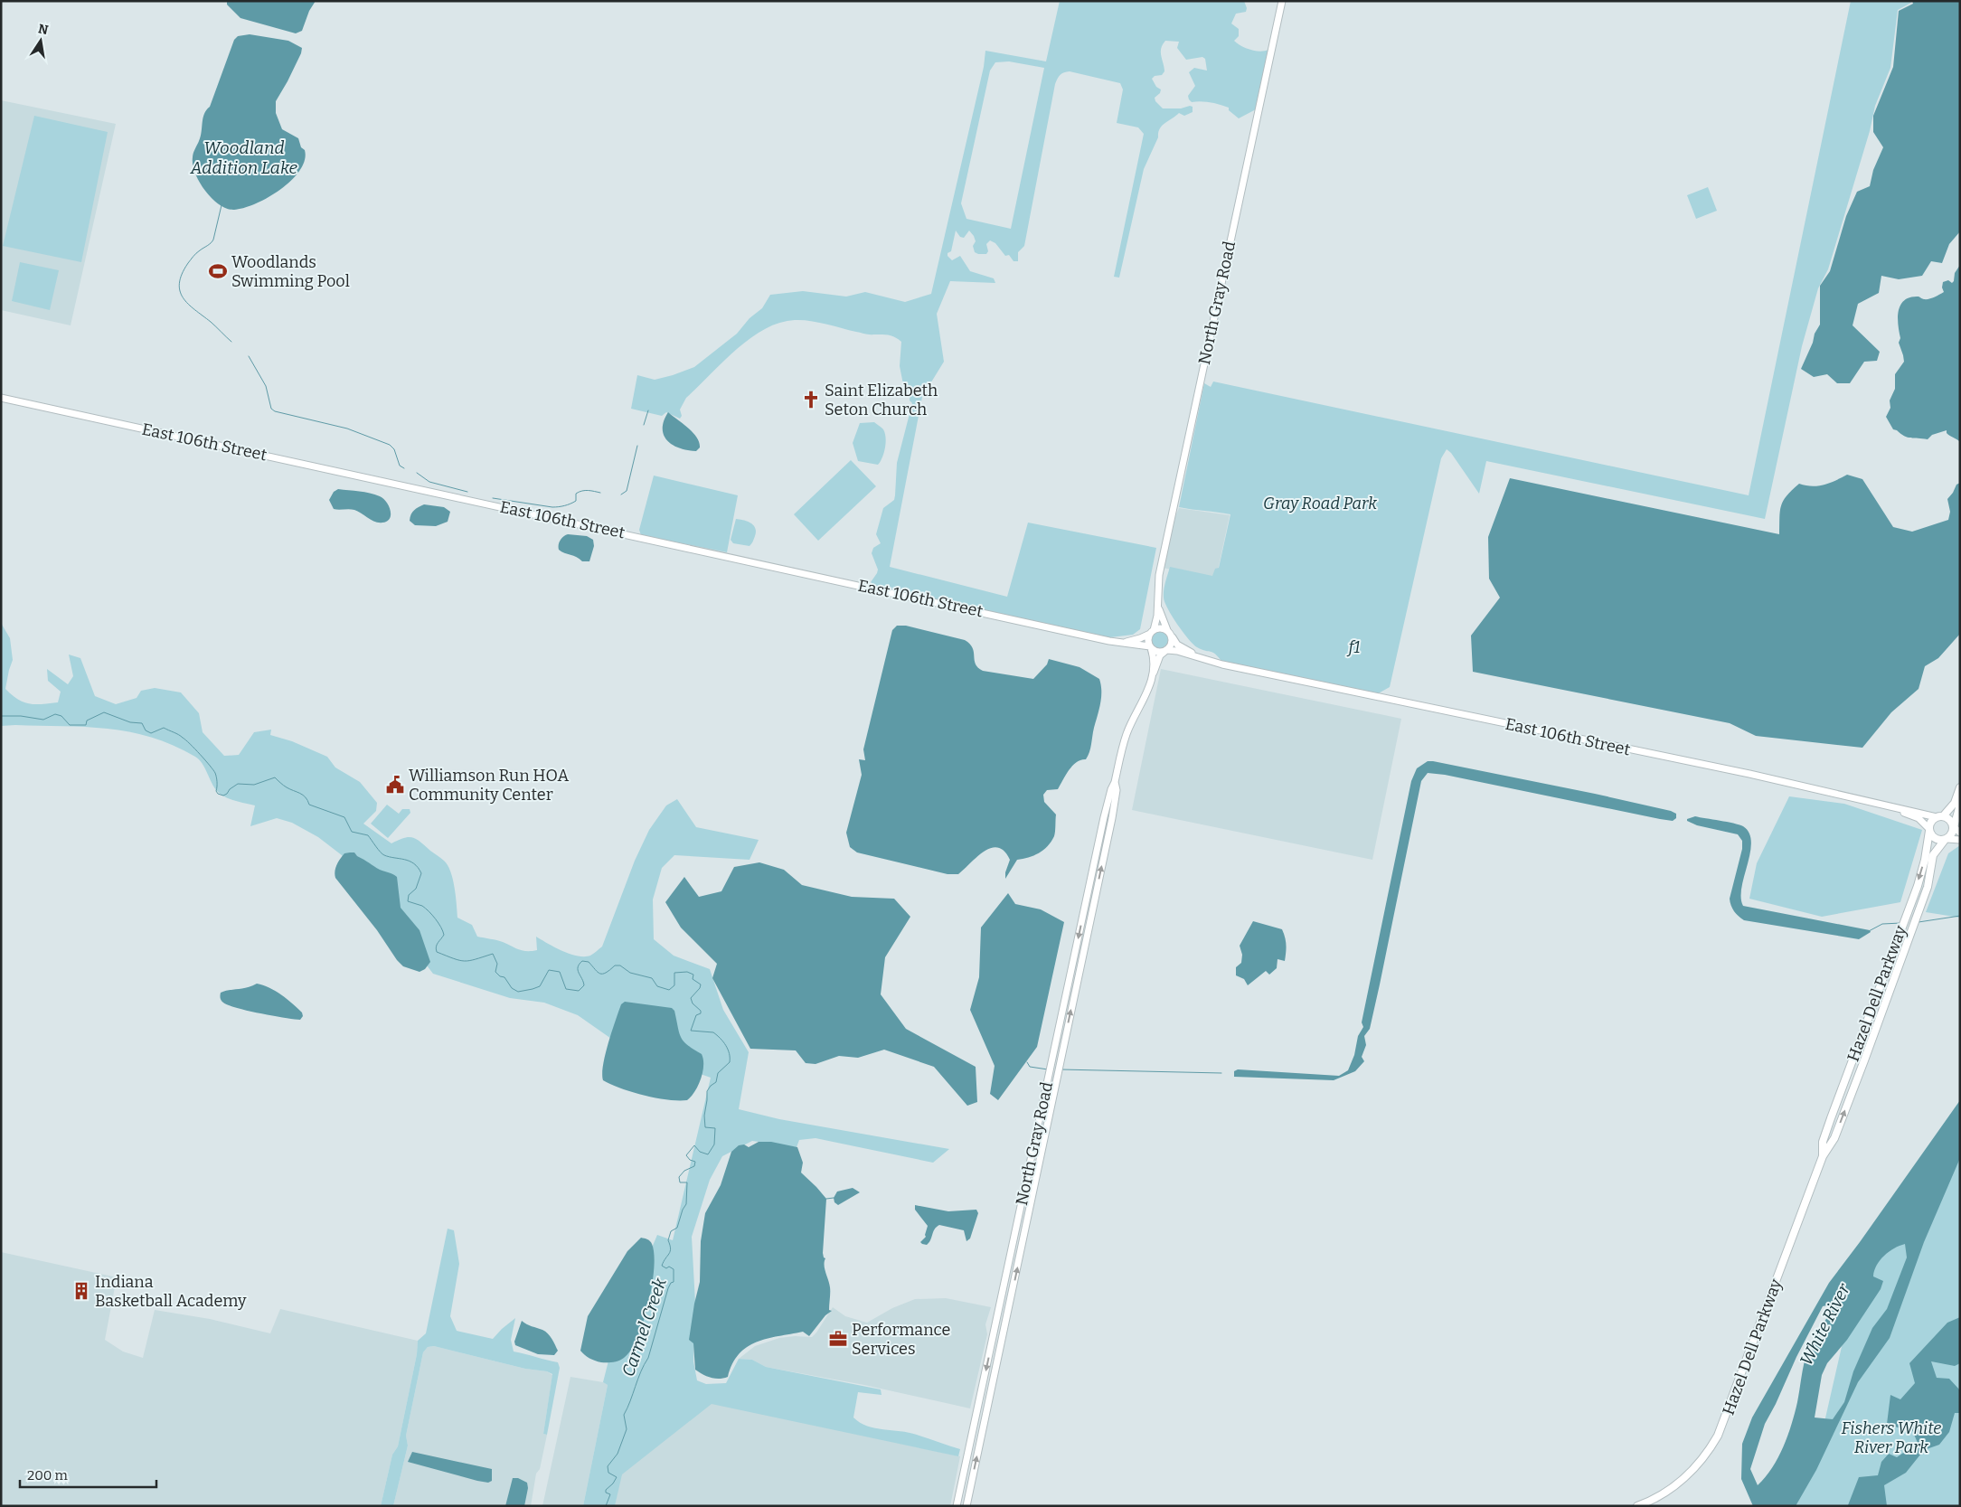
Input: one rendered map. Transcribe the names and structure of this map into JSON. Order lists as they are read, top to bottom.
{
  "streets": {
    "main road": ["Hazel Dell Parkway"],
    "street": ["North Gray Road", "East 106th Street"]
  },
  "crossings": [
    ["North Gray Road", "East 106th Street"],
    ["East 106th Street", "Hazel Dell Parkway"]
  ],
  "water": ["Woodland Addition Lake", "White River", "Carmel Creek"],
  "parks": ["Gray Road Park", "f1", "Fishers White River Park"],
  "places": {
    "sports": ["Woodlands Swimming Pool"],
    "church": ["Saint Elizabeth Seton Church"],
    "public building": ["Williamson Run HOA Community Center"],
    "building": ["Indiana Basketball Academy"],
    "office": ["Performance Services"]
  },
  "scale_bar": "200 m",
  "north": "top"
}
